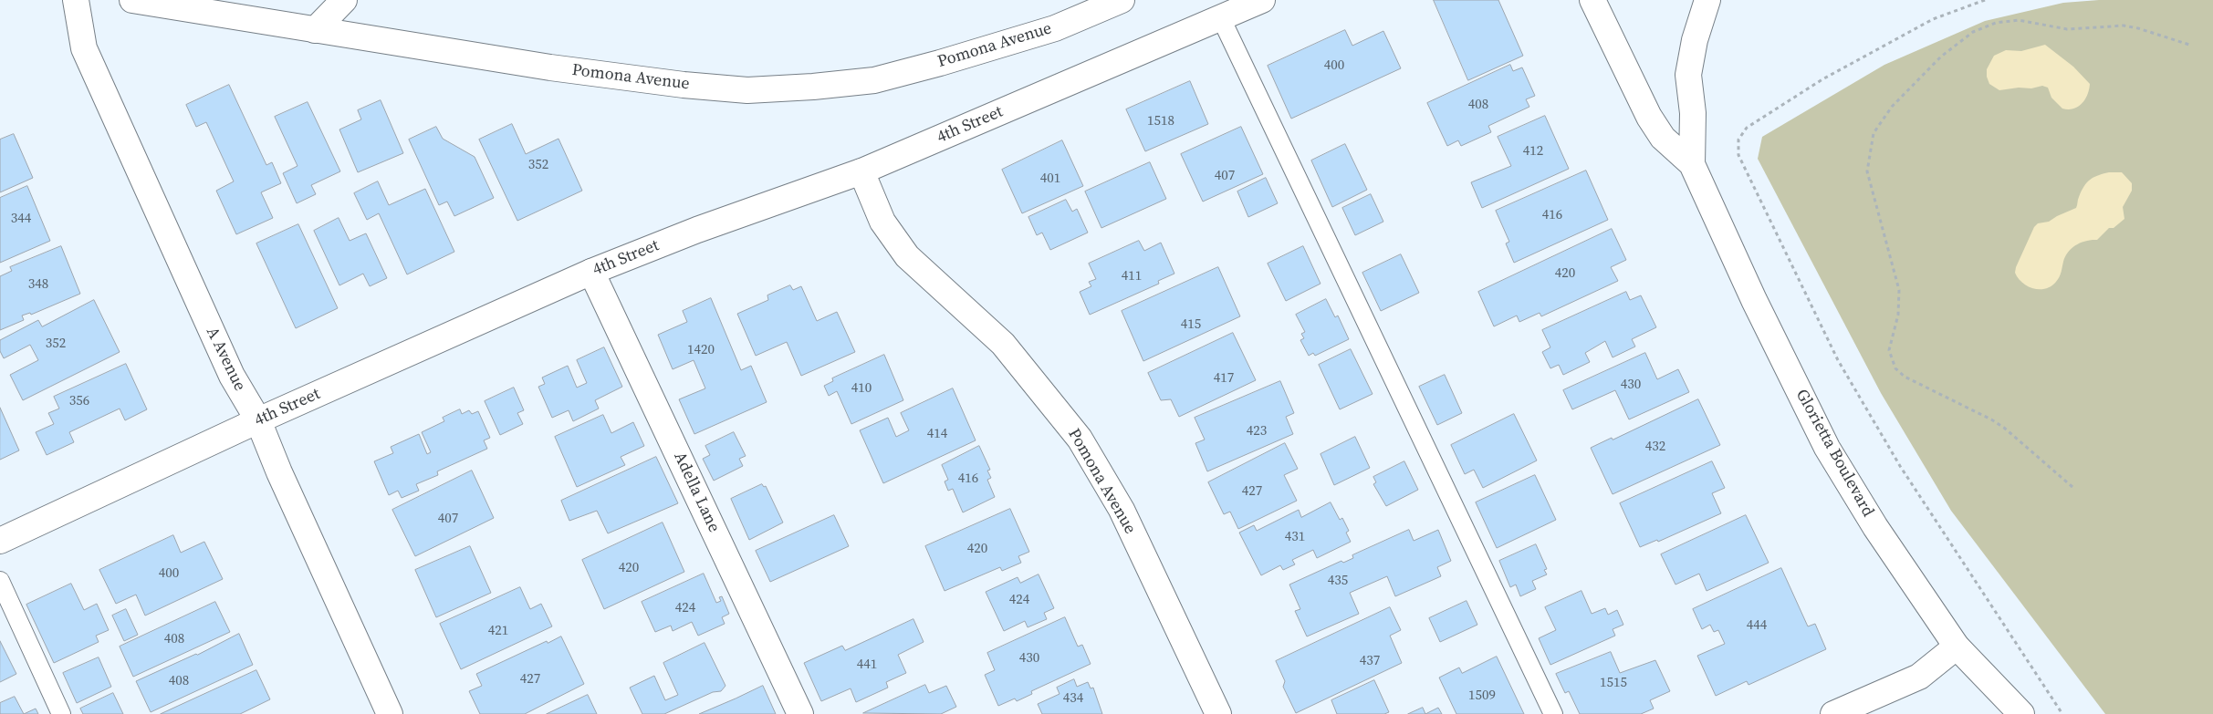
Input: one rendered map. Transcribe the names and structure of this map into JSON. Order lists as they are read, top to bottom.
{
  "streets": {
    "main road": [
      "Pomona Avenue",
      "4th Street",
      "A Avenue",
      "Glorietta Boulevard",
      "Adella Lane"
    ]
  },
  "crossings": [
    ["Pomona Avenue", "4th Street"],
    ["4th Street", "A Avenue"],
    ["4th Street", "Adella Lane"]
  ],
  "house_numbers": [
    "400",
    "408",
    "1518",
    "412",
    "352",
    "407",
    "401",
    "416",
    "344",
    "420",
    "411",
    "348",
    "415",
    "352",
    "1420",
    "417",
    "430",
    "410",
    "356",
    "423",
    "414",
    "432",
    "416",
    "427",
    "407",
    "431",
    "420",
    "420",
    "400",
    "435",
    "424",
    "424",
    "444",
    "421",
    "408",
    "430",
    "437",
    "441",
    "427",
    "408",
    "1515",
    "1509",
    "434"
  ]
}
